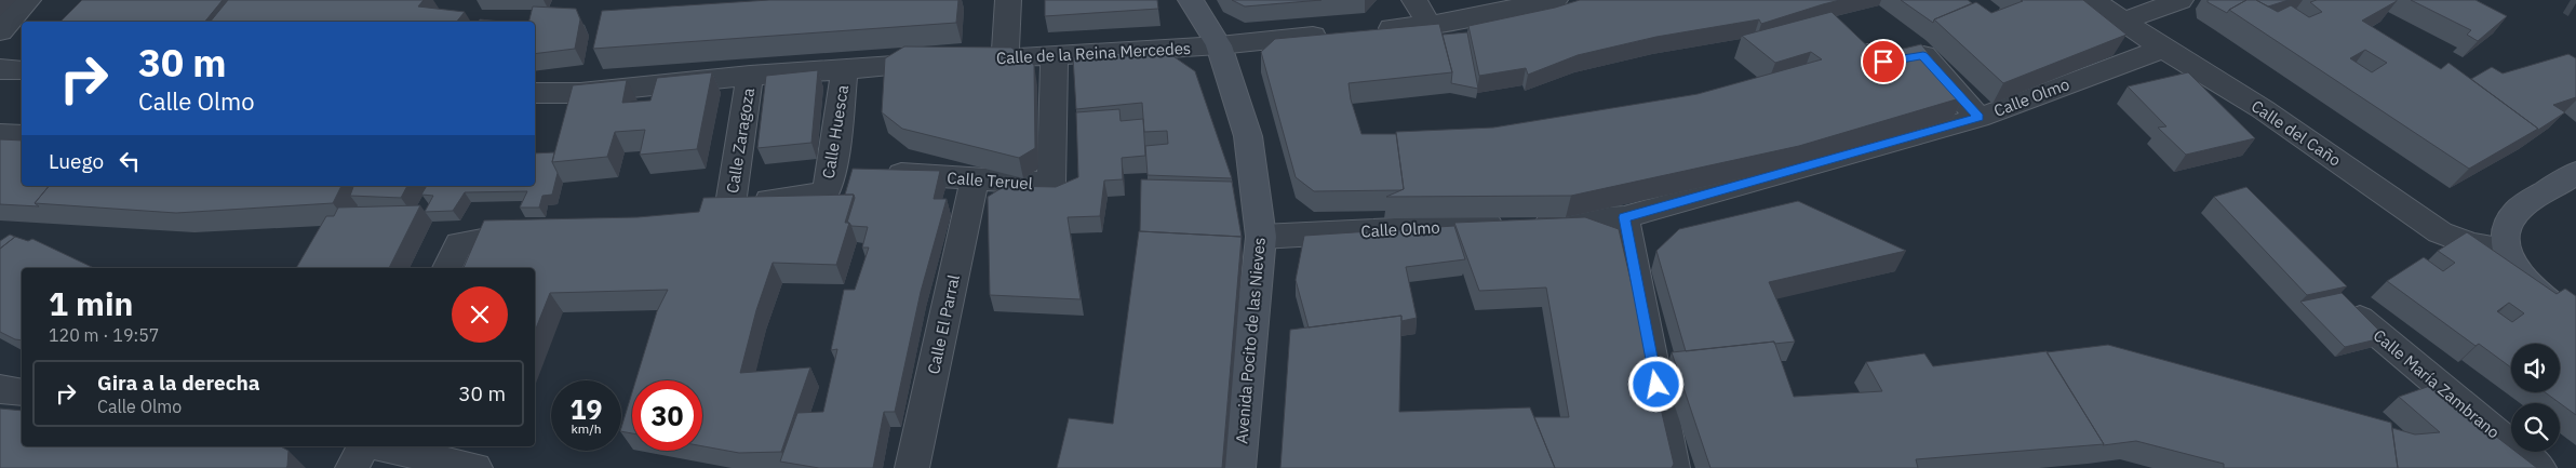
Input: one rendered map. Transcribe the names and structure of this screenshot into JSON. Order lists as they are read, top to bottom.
{
  "streets": {
    "street": [
      "Calle de la Reina Mercedes",
      "Calle Olmo",
      "Calle Huesca",
      "Calle del Caño",
      "Calle Zaragoza",
      "Calle Teruel",
      "Calle El Parral",
      "Avenida Pocito de las Nieves",
      "Calle María Zambrano"
    ]
  },
  "crossings": [
    ["Calle de la Reina Mercedes", "Calle Huesca"],
    ["Calle de la Reina Mercedes", "Calle Zaragoza"],
    ["Calle de la Reina Mercedes", "Calle Teruel"],
    ["Calle de la Reina Mercedes", "Avenida Pocito de las Nieves"],
    ["Calle Olmo", "Calle del Caño"],
    ["Calle Olmo", "Avenida Pocito de las Nieves"],
    ["Calle Huesca", "Calle Teruel"],
    ["Calle Zaragoza", "Calle Teruel"],
    ["Calle Teruel", "Calle El Parral"]
  ],
  "page": {
    "turn": ["30 m", "Calle Olmo"],
    "then": "Luego",
    "heading": ["1 min", "120 m · 19:57"],
    "list": [
      {
        "name": "Gira a la derecha",
        "note": "Calle Olmo",
        "value": "30 m"
      }
    ],
    "speed": "19 km/h",
    "limit": "30"
  }
}
